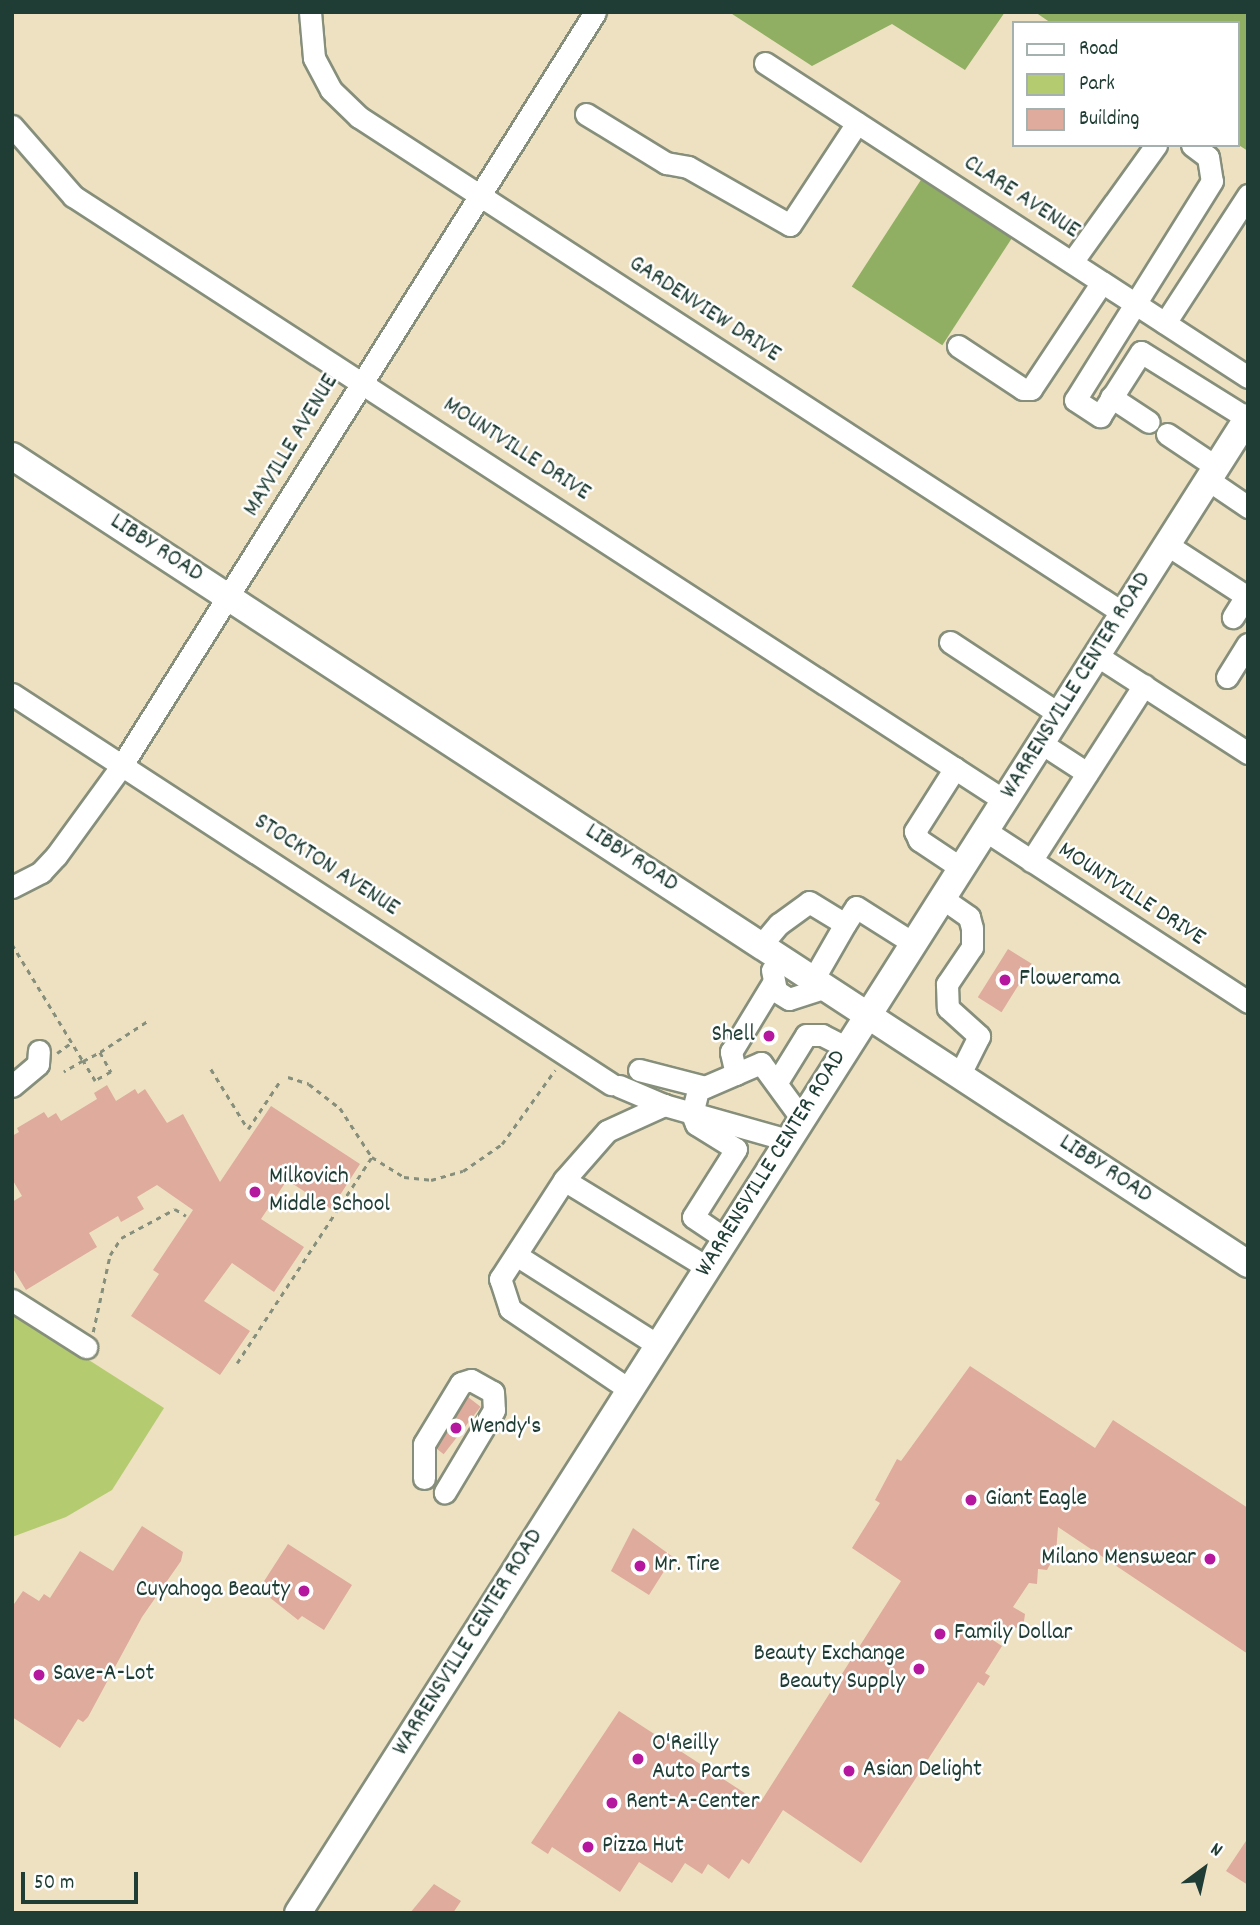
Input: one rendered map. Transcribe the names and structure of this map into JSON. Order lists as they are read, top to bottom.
{
  "streets": {
    "main road": ["LIBBY ROAD", "WARRENSVILLE CENTER ROAD"],
    "street": [
      "CLARE AVENUE",
      "GARDENVIEW DRIVE",
      "MAYVILLE AVENUE",
      "MOUNTVILLE DRIVE",
      "STOCKTON AVENUE"
    ]
  },
  "crossings": [
    ["GARDENVIEW DRIVE", "MAYVILLE AVENUE"],
    ["GARDENVIEW DRIVE", "WARRENSVILLE CENTER ROAD"],
    ["MAYVILLE AVENUE", "MOUNTVILLE DRIVE"],
    ["MAYVILLE AVENUE", "LIBBY ROAD"],
    ["MAYVILLE AVENUE", "STOCKTON AVENUE"],
    ["MOUNTVILLE DRIVE", "WARRENSVILLE CENTER ROAD"],
    ["LIBBY ROAD", "WARRENSVILLE CENTER ROAD"],
    ["WARRENSVILLE CENTER ROAD", "STOCKTON AVENUE"]
  ],
  "places": [
    "Flowerama",
    "Shell",
    "Milkovich Middle School",
    "Wendy's",
    "Giant Eagle",
    "Milano Menswear",
    "Mr. Tire",
    "Cuyahoga Beauty",
    "Family Dollar",
    "Beauty Exchange Beauty Supply",
    "Save-A-Lot",
    "O'Reilly Auto Parts",
    "Asian Delight",
    "Rent-A-Center",
    "Pizza Hut"
  ],
  "legend": ["Road", "Park", "Building"],
  "scale_bar": "50 m",
  "north": "top right"
}
